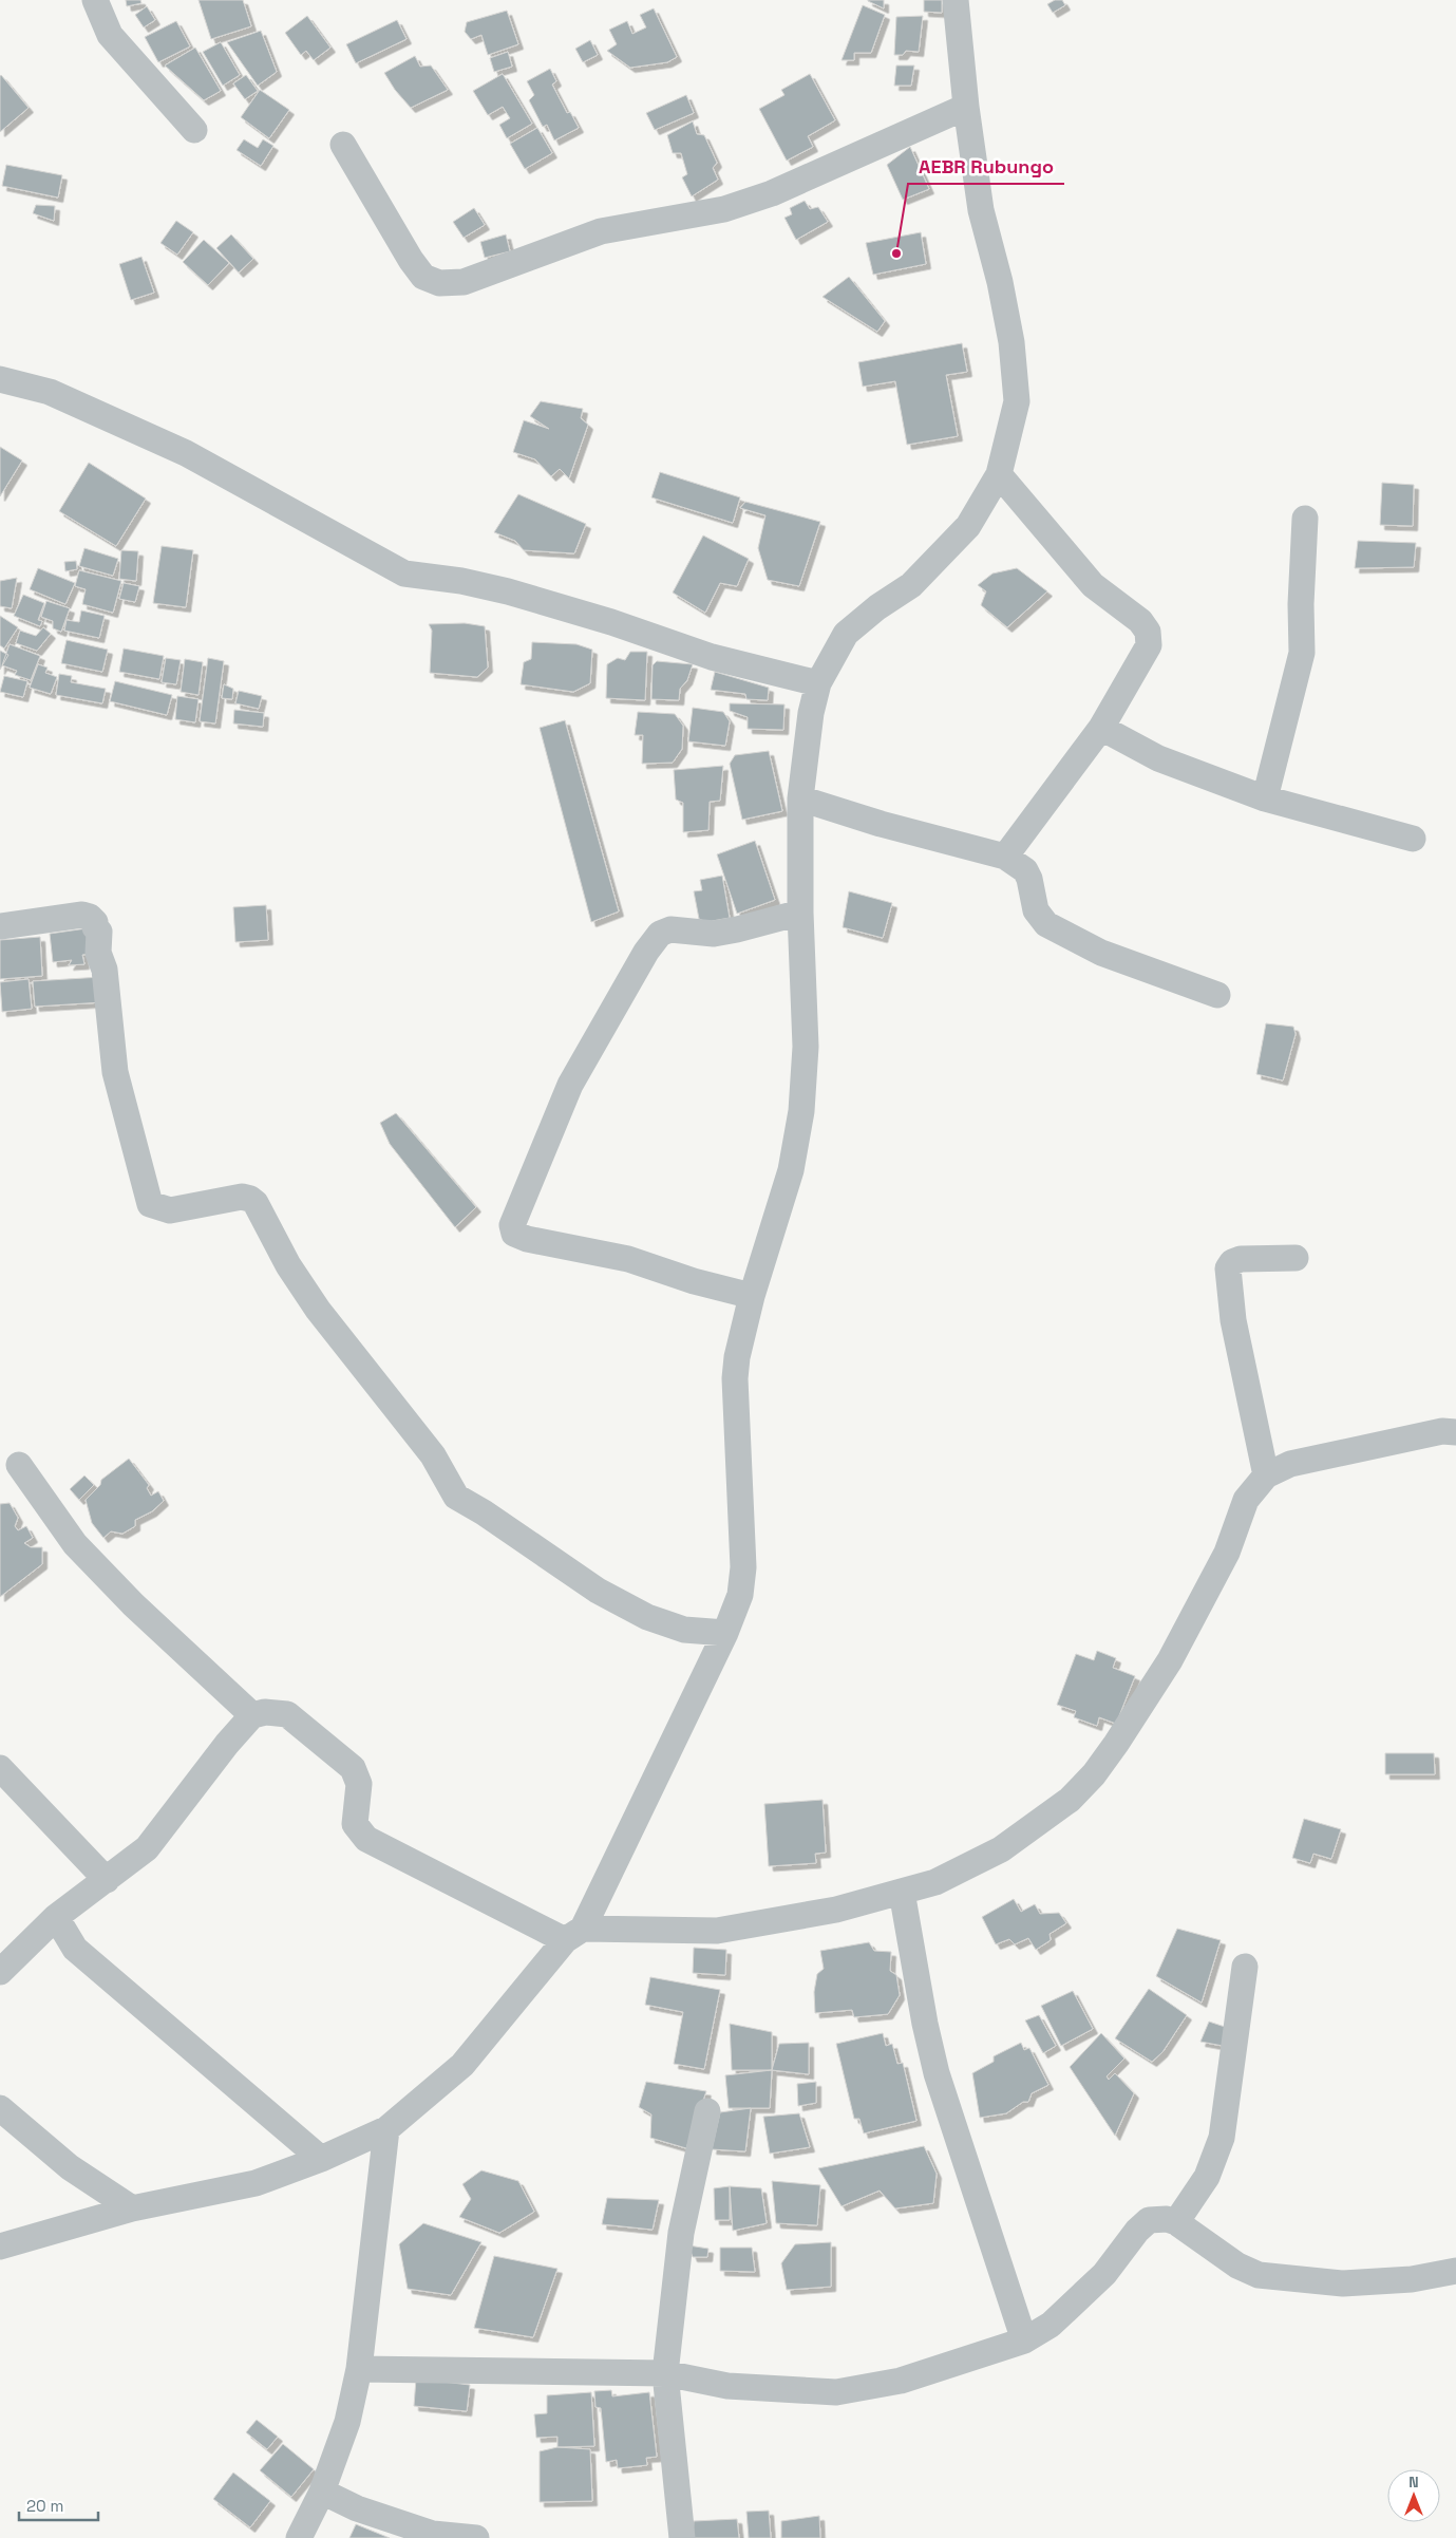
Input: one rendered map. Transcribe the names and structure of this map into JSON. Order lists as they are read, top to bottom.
{
  "places": ["AEBR Rubungo"],
  "scale_bar": "20 m",
  "north": "top"
}
